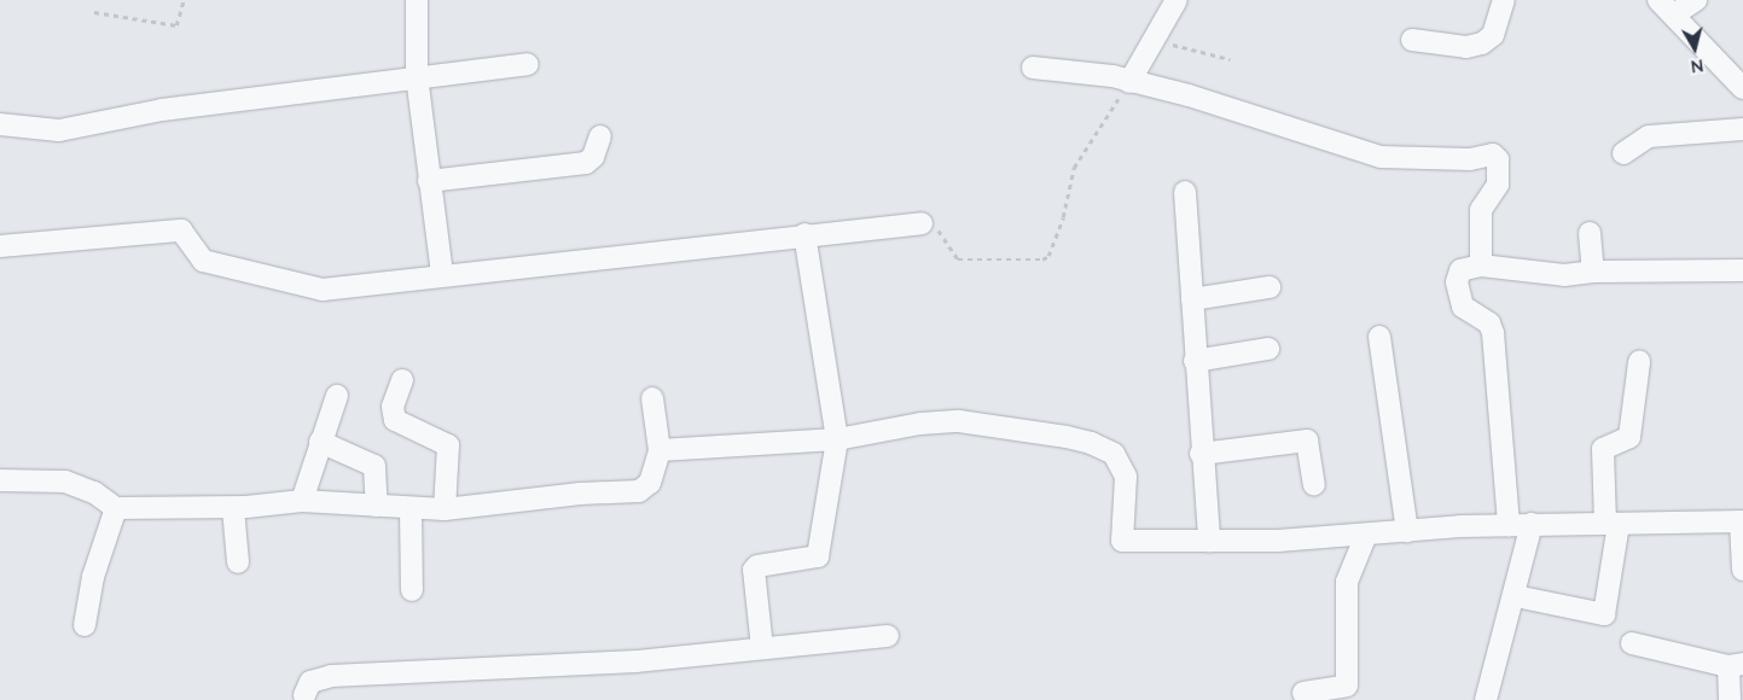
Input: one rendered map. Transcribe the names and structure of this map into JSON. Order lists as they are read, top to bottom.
{
  "north": "bottom"
}
